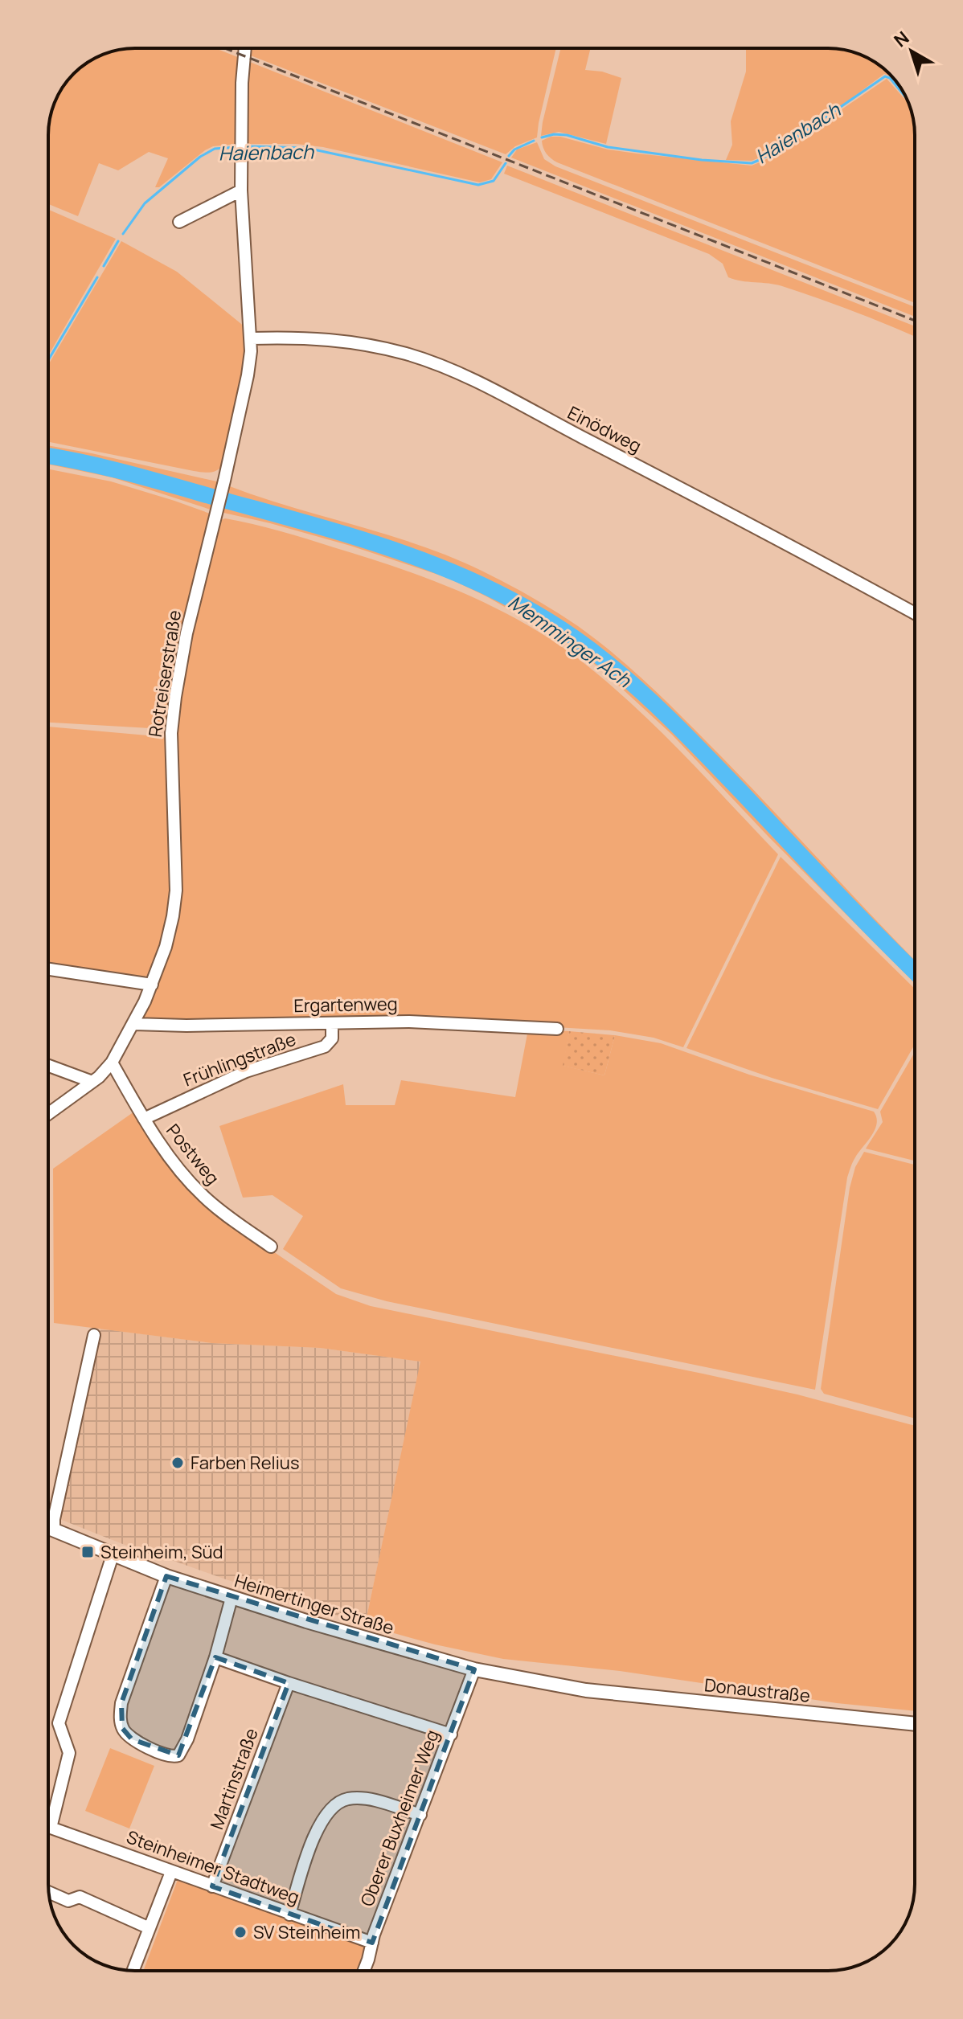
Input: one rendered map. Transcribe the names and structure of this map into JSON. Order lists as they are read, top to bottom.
{
  "streets": {
    "street": [
      "Einödweg",
      "Rotreiserstraße",
      "Ergartenweg",
      "Frühlingstraße",
      "Postweg",
      "Heimertinger Straße",
      "Donaustraße",
      "Martinstraße",
      "Oberer Buxheimer Weg",
      "Steinheimer Stadtweg"
    ]
  },
  "crossings": [
    ["Einödweg", "Rotreiserstraße"],
    ["Rotreiserstraße", "Ergartenweg"],
    ["Rotreiserstraße", "Postweg"],
    ["Ergartenweg", "Frühlingstraße"],
    ["Frühlingstraße", "Postweg"],
    ["Heimertinger Straße", "Donaustraße"],
    ["Heimertinger Straße", "Oberer Buxheimer Weg"],
    ["Martinstraße", "Steinheimer Stadtweg"],
    ["Oberer Buxheimer Weg", "Steinheimer Stadtweg"]
  ],
  "water": ["Haienbach", "Memminger Ach"],
  "places": {
    "other": ["Farben Relius", "SV Steinheim"],
    "transit": ["Steinheim, Süd"]
  },
  "north": "top left"
}
